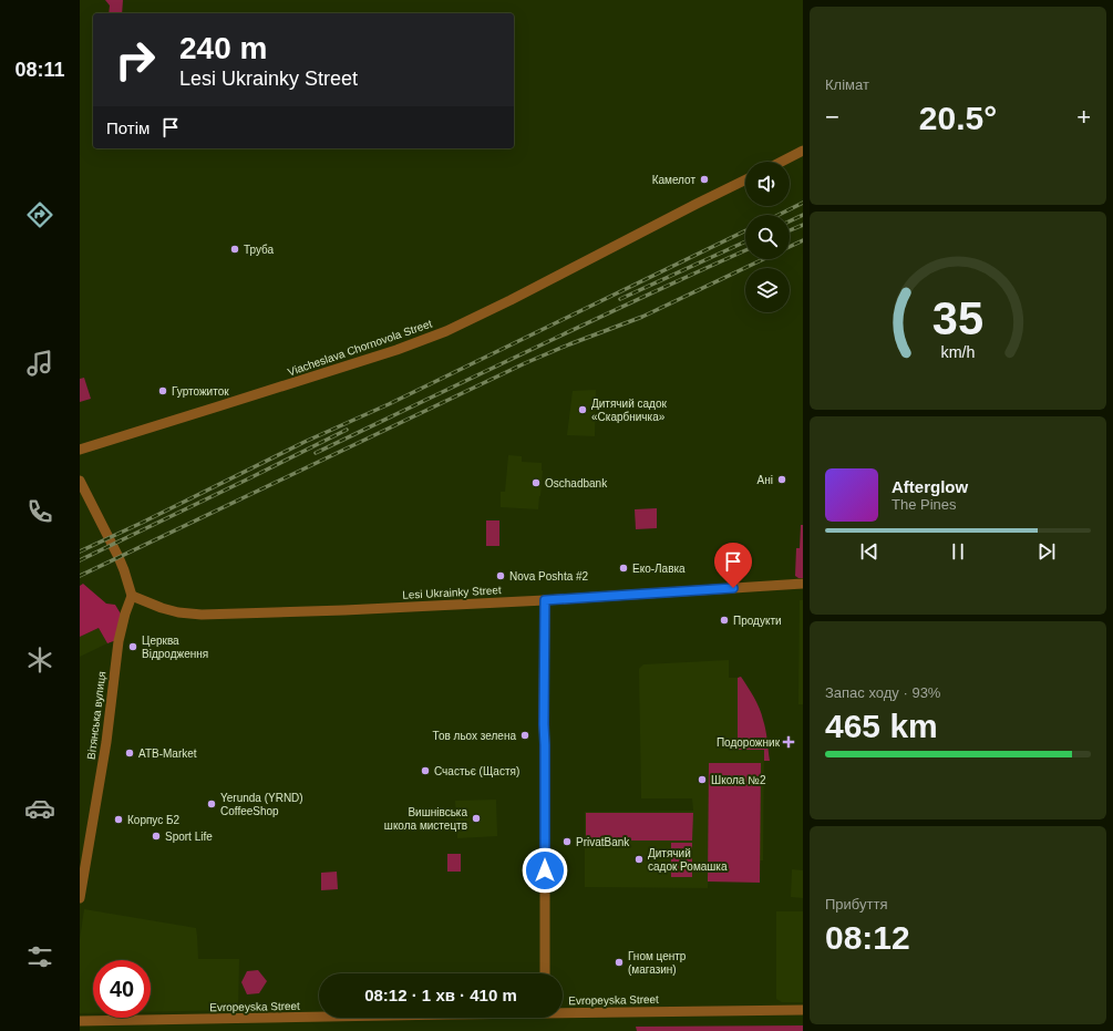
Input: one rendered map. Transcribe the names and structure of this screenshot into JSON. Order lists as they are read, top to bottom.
{
  "streets": {
    "street": [
      "Viacheslava Chornovola Street",
      "Lesi Ukrainky Street",
      "Вітянська вулиця",
      "Evropeyska Street"
    ]
  },
  "crossings": [
    ["Lesi Ukrainky Street", "Вітянська вулиця"]
  ],
  "places": {
    "other": [
      "Камелот",
      "Труба",
      "Гуртожиток",
      "Дитячий садок «Скарбничка»",
      "Ані",
      "Oschadbank",
      "Еко-Лавка",
      "Nova Poshta #2",
      "Продукти",
      "Церква Відродження",
      "Тов льох зелена",
      "ATB-Market",
      "Счастьє (Щастя)",
      "Школа №2",
      "Yerunda (YRND) CoffeeShop",
      "Вишнівська школа мистецтв",
      "Корпус Б2",
      "Sport Life",
      "PrivatBank",
      "Дитячий садок Ромашка",
      "Гном центр (магазин)"
    ],
    "health": ["Подорожник"]
  },
  "page": {
    "tabs": "08:11",
    "tile": [
      "Клімат",
      ["Запас ходу · 93%", "465 km"],
      ["Прибуття", "08:12"]
    ],
    "turn": ["240 m", "Lesi Ukrainky Street"],
    "heat": ["−", "20.5°", "+"],
    "then": "Потім",
    "song": ["Afterglow", "The Pines"],
    "limit": "40",
    "trip": "08:12 · 1 хв · 410 m",
    "gauge": ["35", "km/h"]
  }
}
